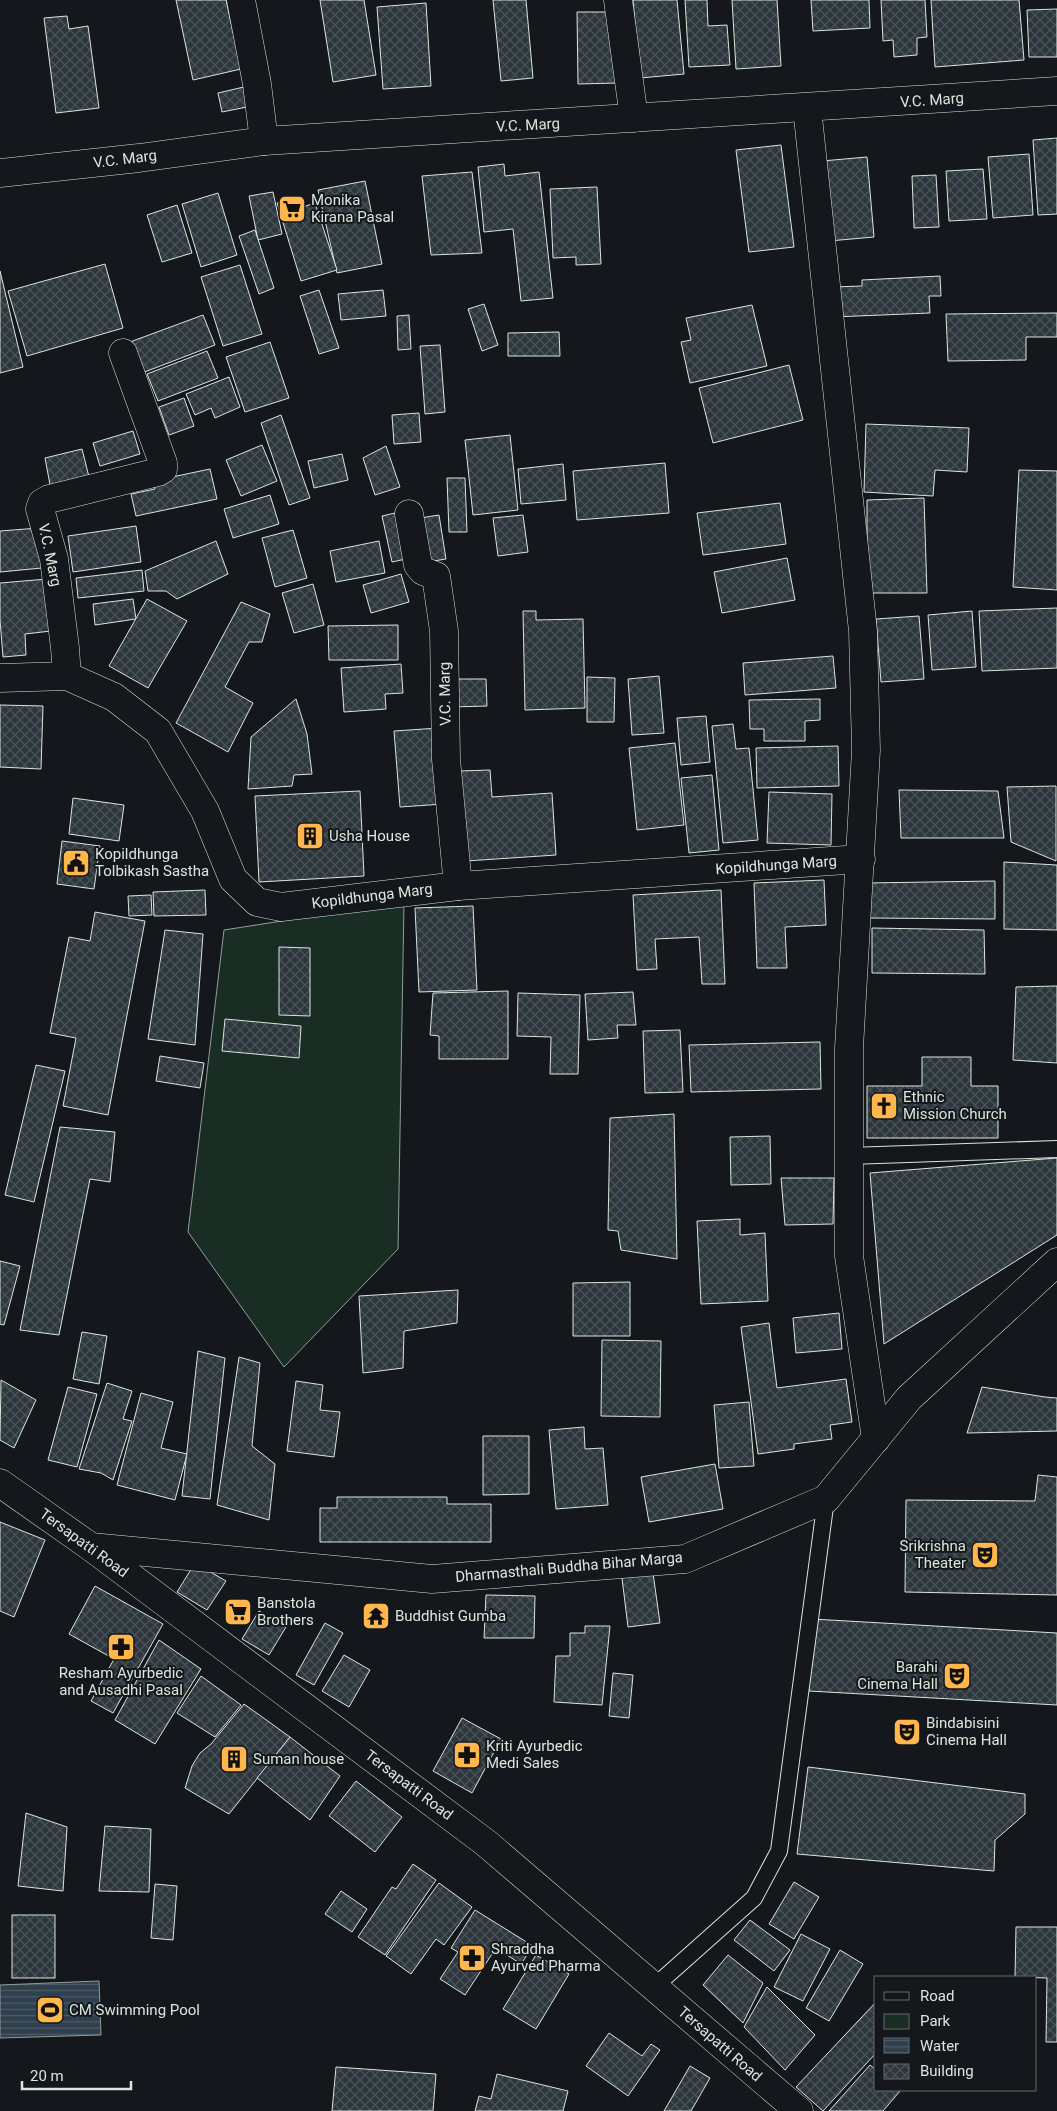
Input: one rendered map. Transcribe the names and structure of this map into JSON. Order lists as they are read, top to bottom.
{
  "streets": {
    "street": [
      "V.C. Marg",
      "Kopildhunga Marg",
      "Tersapatti Road",
      "Dharmasthali Buddha Bihar Marga"
    ]
  },
  "crossings": [
    ["V.C. Marg", "Kopildhunga Marg"],
    ["Tersapatti Road", "Dharmasthali Buddha Bihar Marga"]
  ],
  "places": {
    "supermarket": ["Monika Kirana Pasal", "Banstola Brothers"],
    "building": ["Usha House", "Suman house"],
    "public building": ["Kopildhunga Tolbikash Sastha"],
    "church": ["Ethnic Mission Church"],
    "theatre": ["Srikrishna Theater", "Barahi Cinema Hall", "Bindabisini Cinema Hall"],
    "temple": ["Buddhist Gumba"],
    "pharmacy": ["Resham Ayurbedic and Ausadhi Pasal", "Kriti Ayurbedic Medi Sales", "Shraddha Ayurved Pharma"],
    "sports": ["CM Swimming Pool"]
  },
  "legend": [
    "Road",
    "Park",
    "Water",
    "Building"
  ],
  "scale_bar": "20 m"
}
